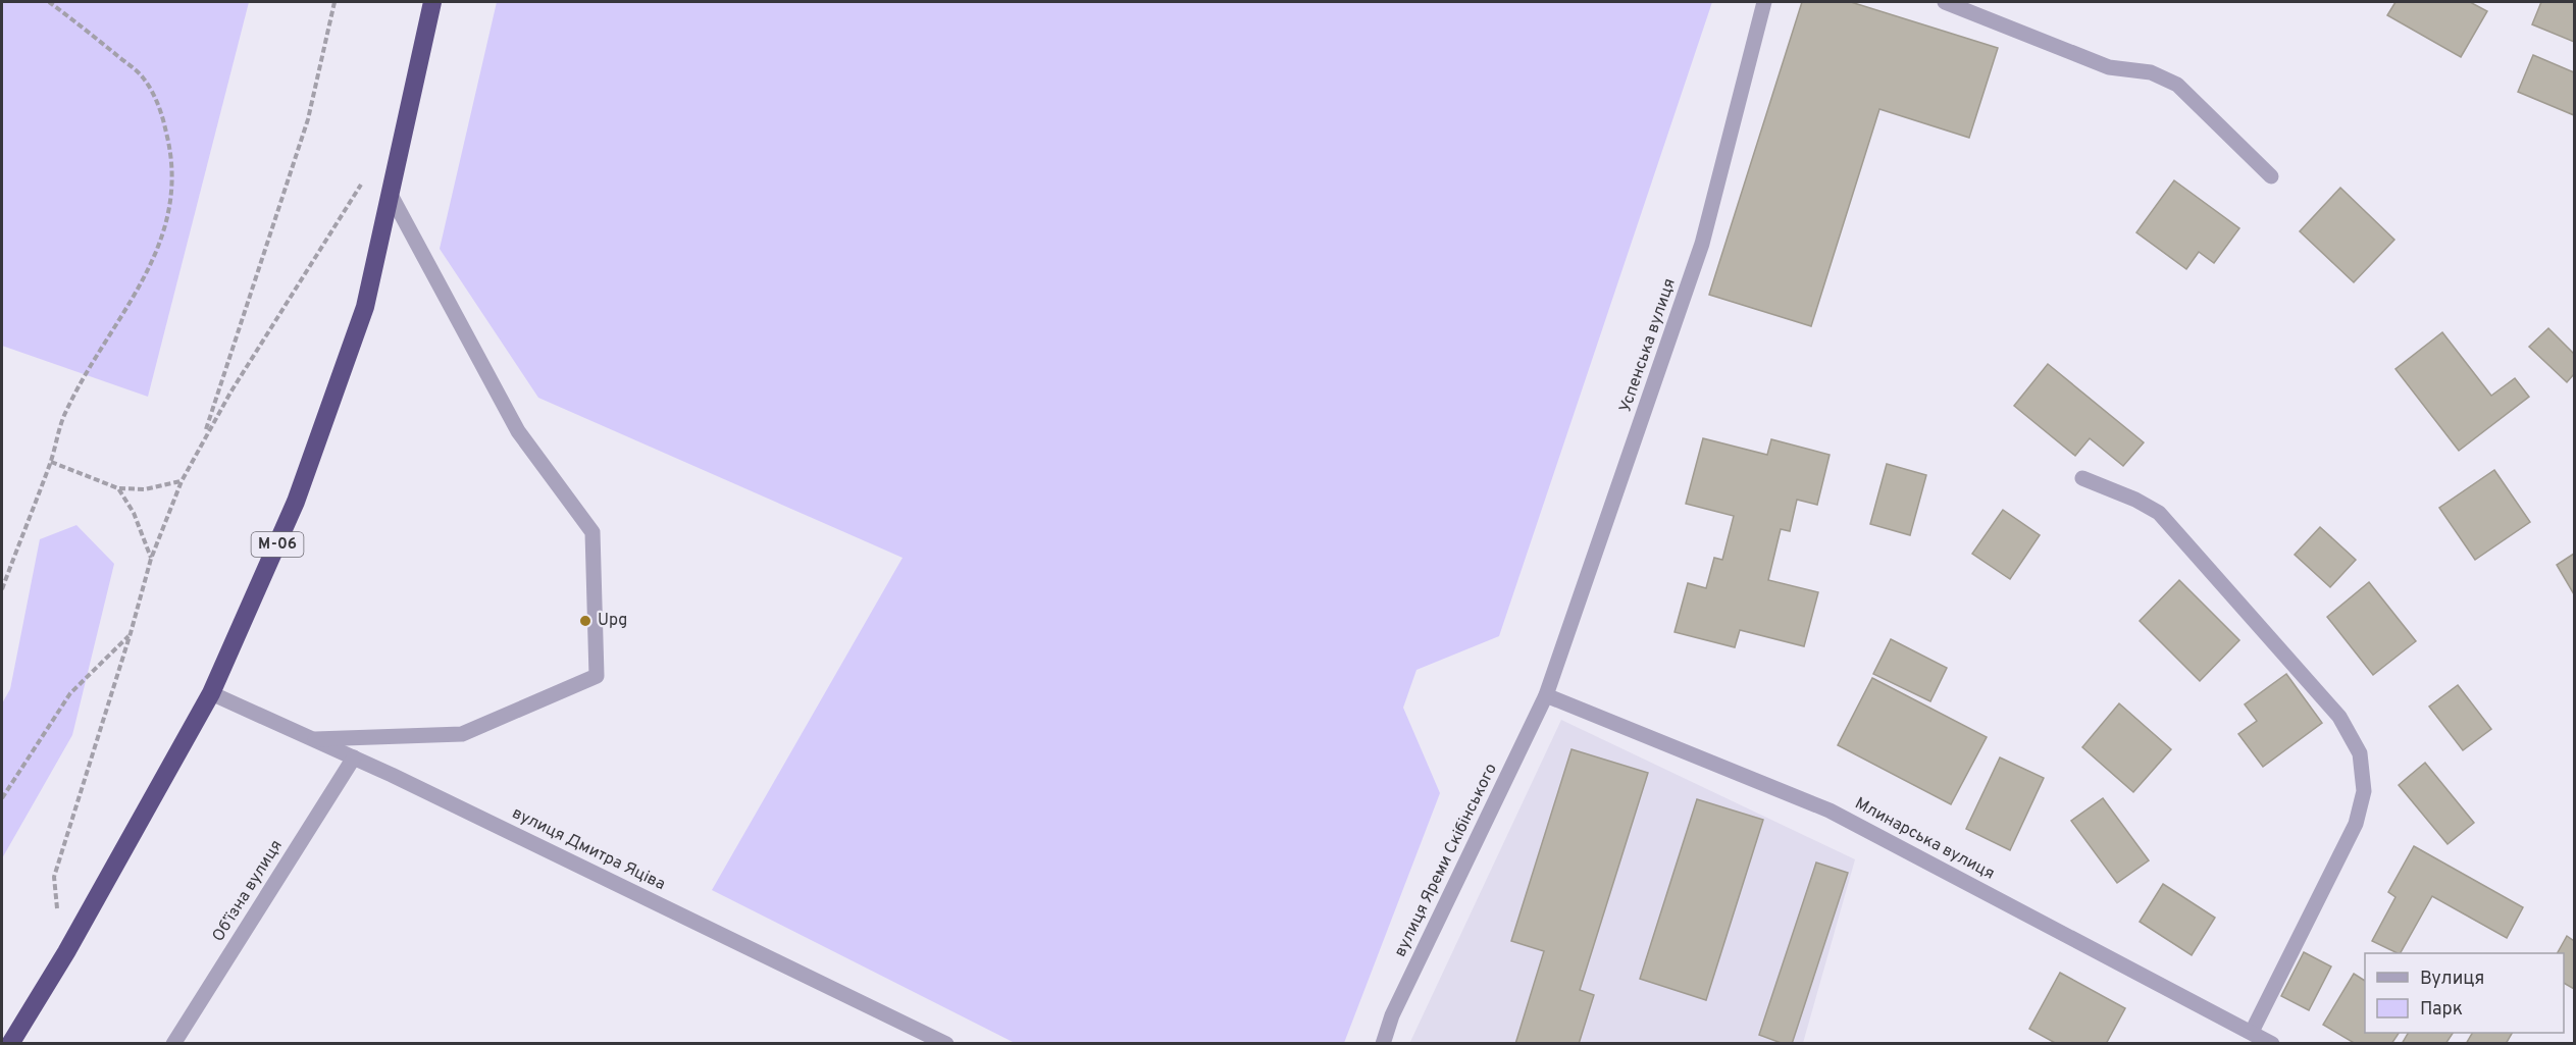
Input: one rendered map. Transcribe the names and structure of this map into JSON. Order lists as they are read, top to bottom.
{
  "streets": {
    "highway": ["М-06"],
    "street": [
      "Успенська вулиця",
      "Млинарська вулиця",
      "вулиця Дмитра Яціва",
      "вулиця Яреми Скібінського",
      "Обʼїзна вулиця"
    ]
  },
  "crossings": [
    ["Успенська вулиця", "Млинарська вулиця"],
    ["Успенська вулиця", "вулиця Яреми Скібінського"],
    ["М-06", "вулиця Дмитра Яціва"],
    ["Млинарська вулиця", "вулиця Яреми Скібінського"],
    ["вулиця Дмитра Яціва", "Обʼїзна вулиця"]
  ],
  "places": ["Upg"],
  "legend": ["Вулиця", "Парк"]
}
